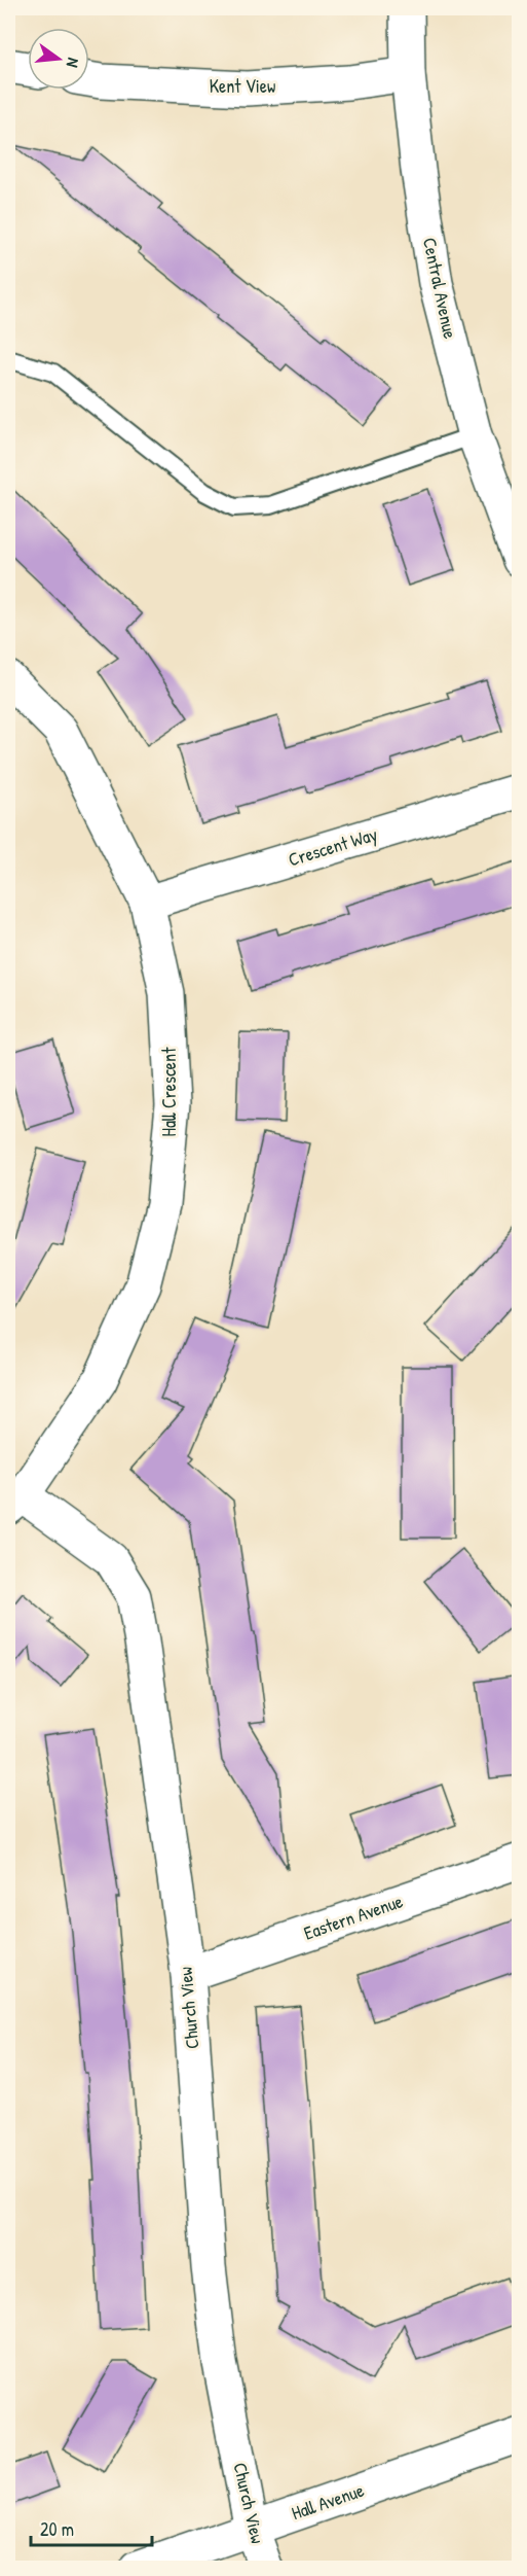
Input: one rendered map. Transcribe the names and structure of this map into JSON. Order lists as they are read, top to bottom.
{
  "streets": {
    "street": [
      "Kent View",
      "Central Avenue",
      "Crescent Way",
      "Hall Crescent",
      "Eastern Avenue",
      "Church View",
      "Hall Avenue"
    ]
  },
  "crossings": [
    ["Kent View", "Central Avenue"],
    ["Crescent Way", "Hall Crescent"],
    ["Hall Crescent", "Church View"],
    ["Eastern Avenue", "Church View"],
    ["Church View", "Hall Avenue"]
  ],
  "scale_bar": "20 m",
  "north": "right"
}
